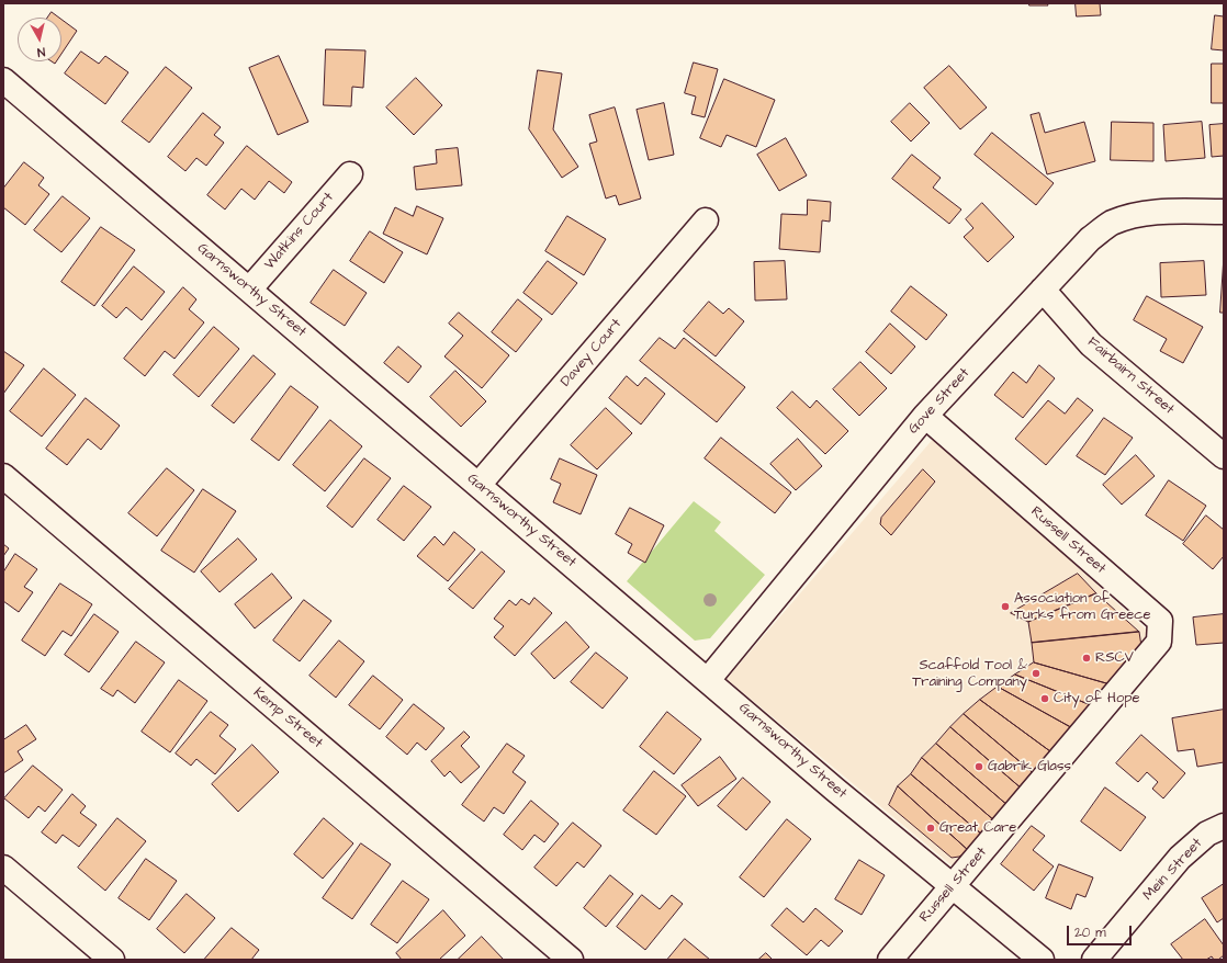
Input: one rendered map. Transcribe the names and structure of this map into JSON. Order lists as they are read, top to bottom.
{
  "streets": {
    "street": [
      "Watkins Court",
      "Garnsworthy Street",
      "Davey Court",
      "Fairbairn Street",
      "Gove Street",
      "Russell Street",
      "Kemp Street",
      "Mein Street"
    ]
  },
  "crossings": [
    ["Watkins Court", "Garnsworthy Street"],
    ["Garnsworthy Street", "Davey Court"],
    ["Garnsworthy Street", "Gove Street"],
    ["Garnsworthy Street", "Russell Street"],
    ["Fairbairn Street", "Gove Street"],
    ["Gove Street", "Russell Street"]
  ],
  "places": [
    "Association of Turks from Greece",
    "RSCV",
    "Scaffold Tool & Training Company",
    "City of Hope",
    "Gabrik Glass",
    "Great Care"
  ],
  "scale_bar": "20 m",
  "north": "bottom"
}
